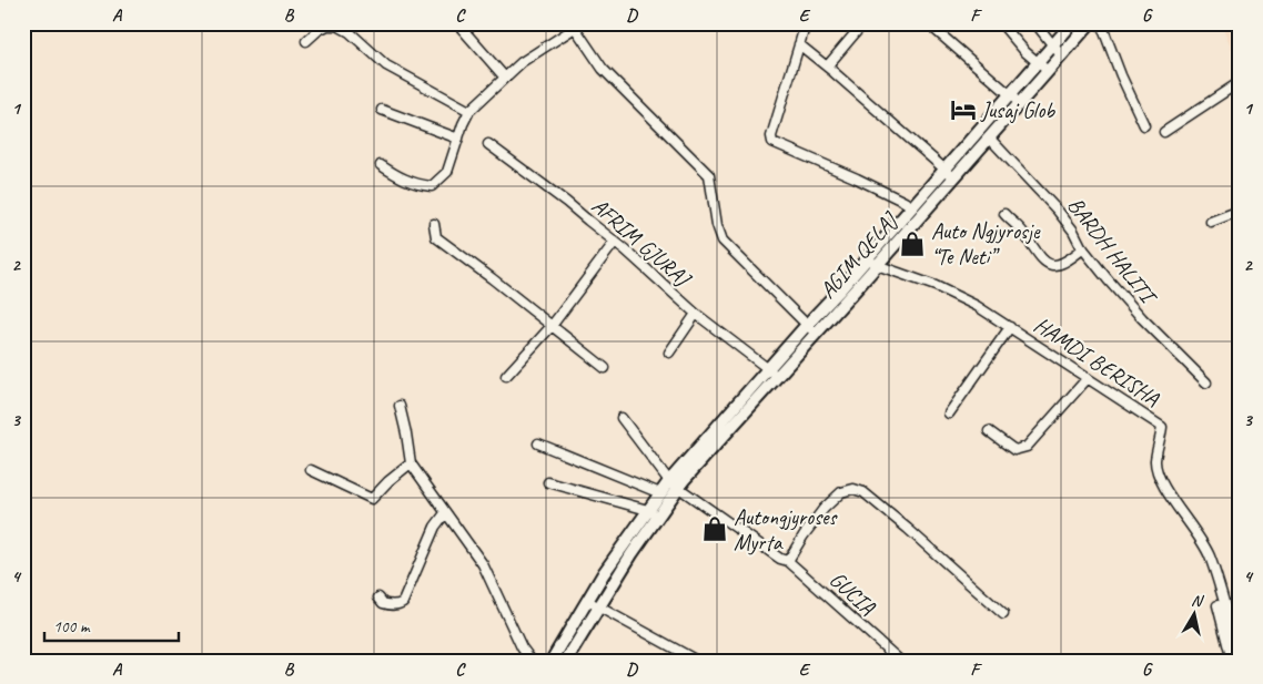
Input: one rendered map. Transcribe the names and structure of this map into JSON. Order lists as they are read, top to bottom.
{
  "streets": {
    "main road": ["AGIM QELAJ"],
    "street": [
      "AFRIM GJURAJ",
      "BARDH HALITI",
      "HAMDI BERISHA",
      "GUCIA"
    ]
  },
  "crossings": [
    ["AFRIM GJURAJ", "AGIM QELAJ"],
    ["BARDH HALITI", "AGIM QELAJ"],
    ["AGIM QELAJ", "HAMDI BERISHA"],
    ["AGIM QELAJ", "GUCIA"]
  ],
  "places": {
    "hotel": ["Jusaj Glob"],
    "shop": ["Auto Ngjyrosje “Te Neti”", "Autongjyroses Myrta"]
  },
  "scale_bar": "100 m",
  "north": "top",
  "grid": {
    "columns": [
      "A",
      "B",
      "C",
      "D",
      "E",
      "F",
      "G"
    ],
    "rows": [
      "1",
      "2",
      "3",
      "4"
    ]
  }
}
